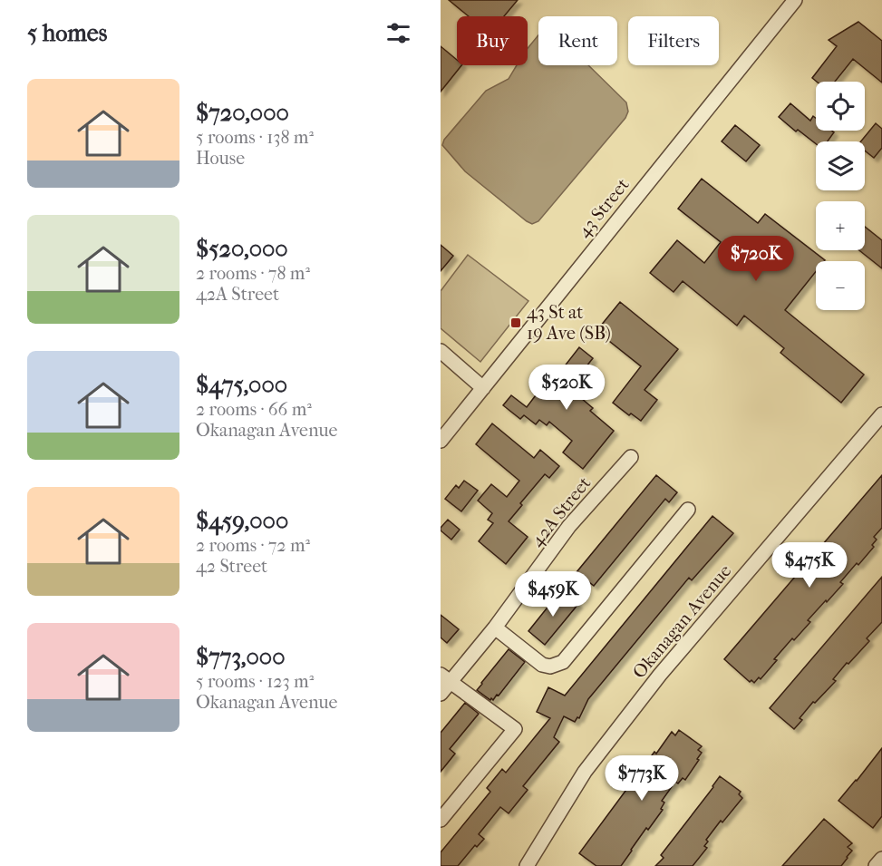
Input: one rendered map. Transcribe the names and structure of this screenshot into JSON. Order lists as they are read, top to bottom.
{
  "streets": {
    "street": ["43 Street", "42A Street", "Okanagan Avenue"]
  },
  "places": {
    "transit": ["43 St at 19 Ave (SB)"]
  },
  "page": {
    "heading": "5 homes",
    "chip": ["Buy", "Rent", "Filters"],
    "list": [
      {
        "name": "$720,000",
        "note": "5 rooms · 138 m² · House"
      },
      {
        "name": "$520,000",
        "note": "2 rooms · 78 m² · 42A Street"
      },
      {
        "name": "$475,000",
        "note": "2 rooms · 66 m² · Okanagan Avenue"
      },
      {
        "name": "$459,000",
        "note": "2 rooms · 72 m² · 42 Street"
      },
      {
        "name": "$773,000",
        "note": "5 rooms · 123 m² · Okanagan Avenue"
      }
    ],
    "map_buttons": ["+", "−"],
    "price": [
      "$720K",
      "$520K",
      "$475K",
      "$459K",
      "$773K"
    ]
  }
}
